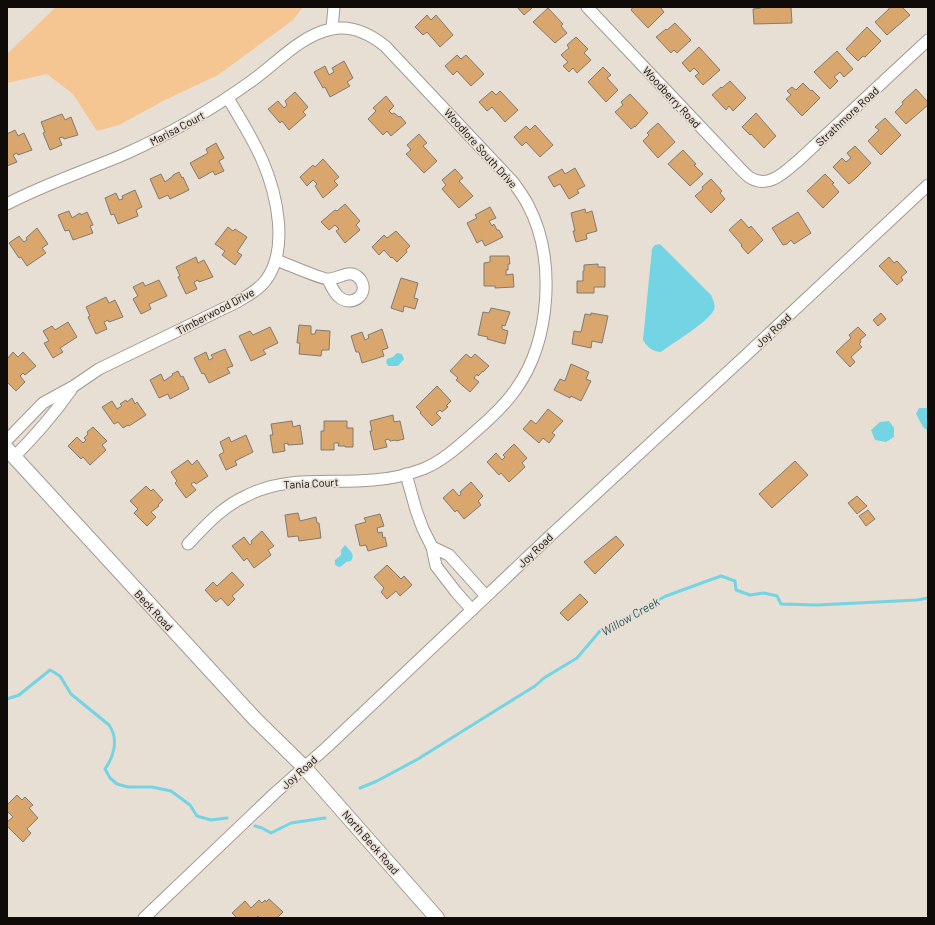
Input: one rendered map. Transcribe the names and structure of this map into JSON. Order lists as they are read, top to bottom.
{
  "streets": {
    "main road": ["Beck Road", "North Beck Road"],
    "street": [
      "Woodberry Road",
      "Strathmore Road",
      "Marisa Court",
      "Woodlore South Drive",
      "Timberwood Drive",
      "Joy Road",
      "Tania Court"
    ]
  },
  "crossings": [
    ["Woodberry Road", "Strathmore Road"],
    ["Marisa Court", "Woodlore South Drive"],
    ["Marisa Court", "Timberwood Drive"],
    ["Woodlore South Drive", "Tania Court"],
    ["Timberwood Drive", "Beck Road"],
    ["Joy Road", "Beck Road"],
    ["Joy Road", "North Beck Road"],
    ["Beck Road", "North Beck Road"]
  ],
  "water": ["Willow Creek"]
}
